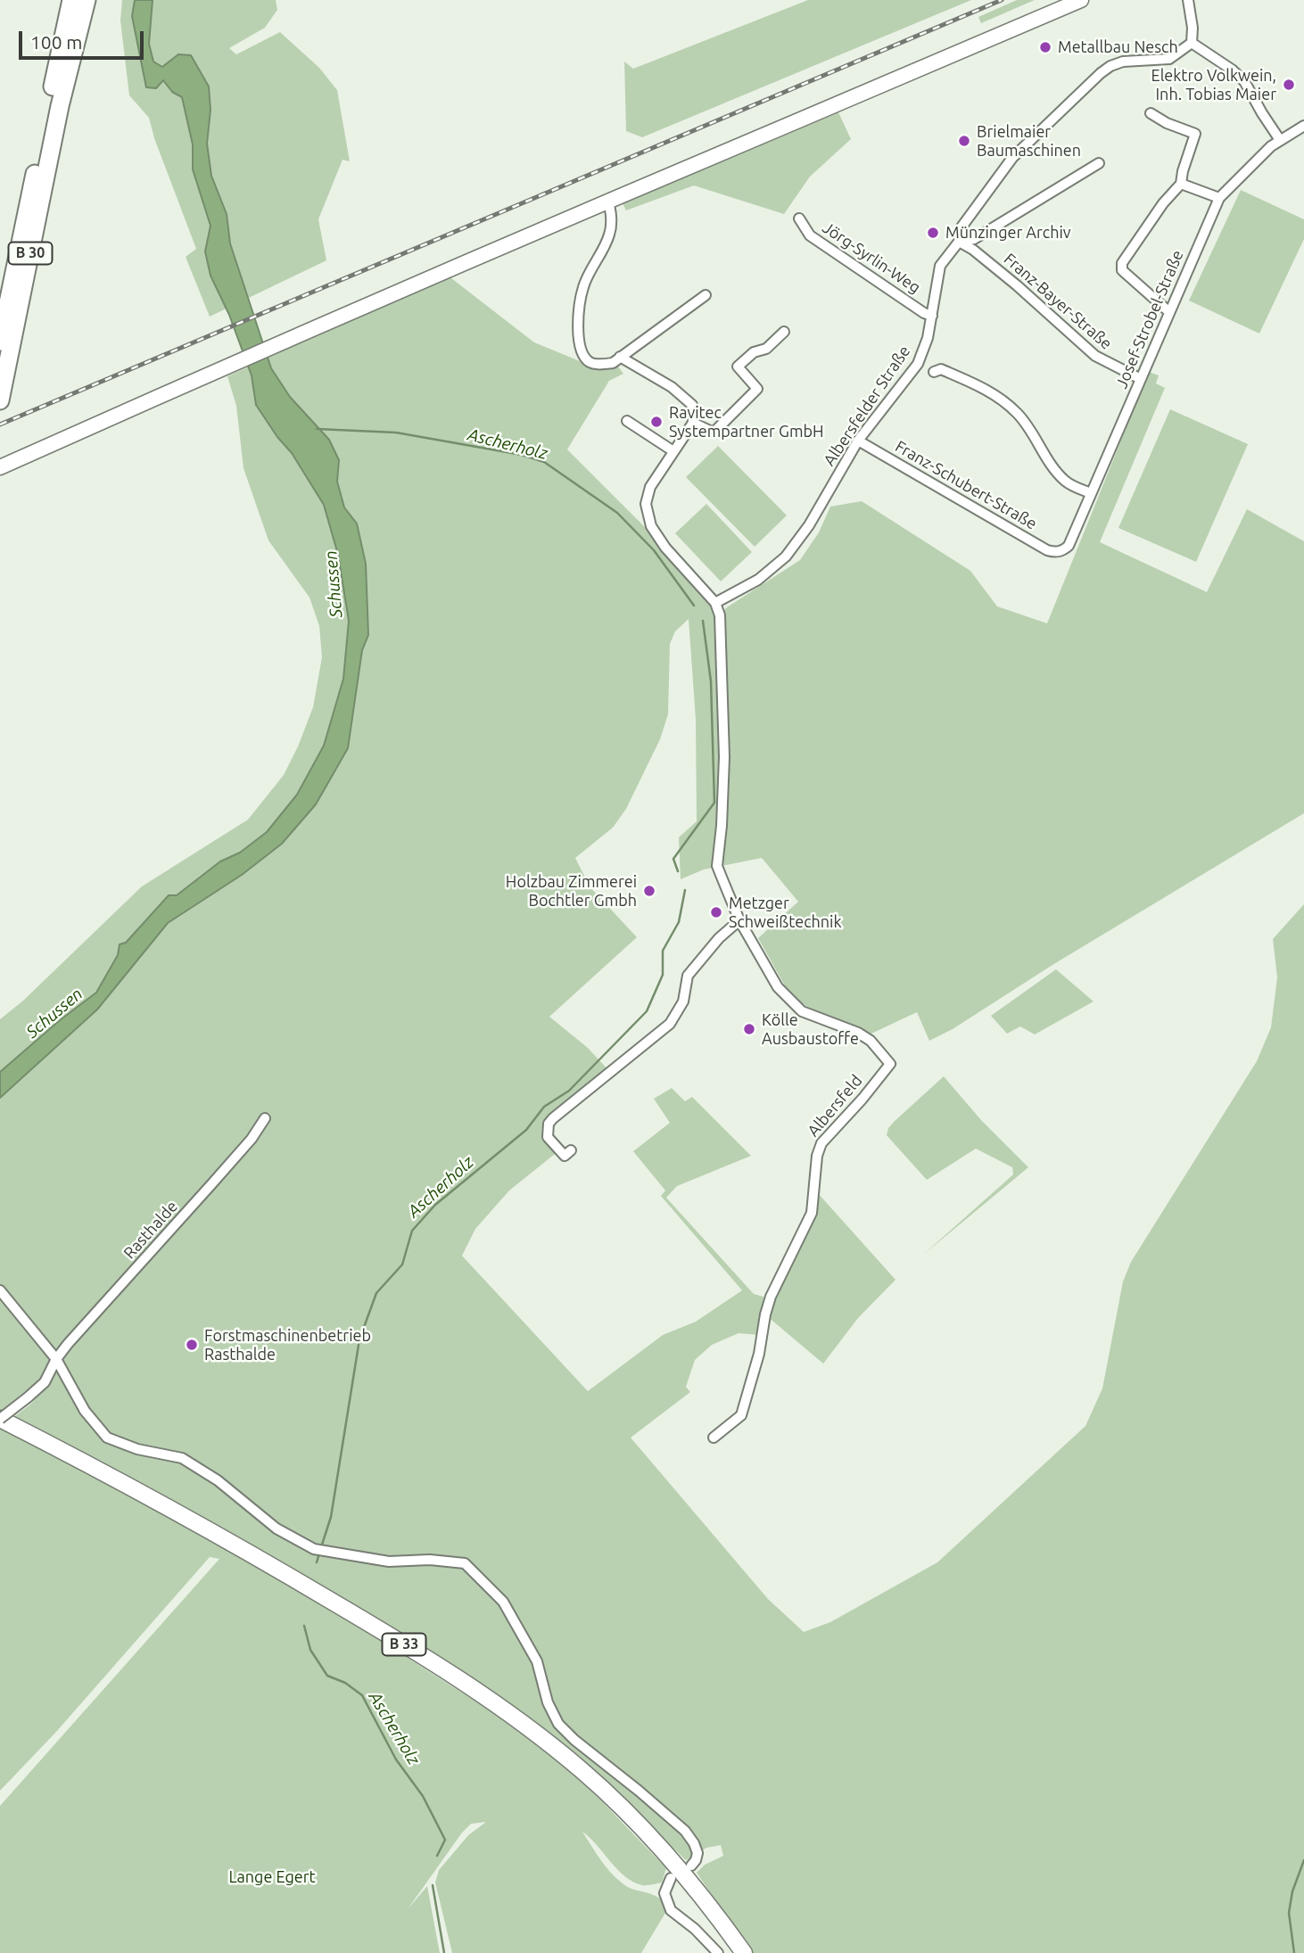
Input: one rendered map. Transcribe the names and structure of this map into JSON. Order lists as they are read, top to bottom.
{
  "streets": {
    "highway": ["B 30"],
    "main road": ["B 33"],
    "street": [
      "Jörg-Syrlin-Weg",
      "Franz-Bayer-Straße",
      "Josef-Strobel-Straße",
      "Albersfelder Straße",
      "Franz-Schubert-Straße",
      "Albersfeld",
      "Rasthalde"
    ]
  },
  "crossings": [
    ["Jörg-Syrlin-Weg", "Albersfelder Straße"],
    ["Franz-Bayer-Straße", "Josef-Strobel-Straße"],
    ["Franz-Bayer-Straße", "Albersfelder Straße"],
    ["Josef-Strobel-Straße", "Franz-Schubert-Straße"],
    ["Albersfelder Straße", "Franz-Schubert-Straße"],
    ["Albersfelder Straße", "Albersfeld"],
    ["Rasthalde", "B 33"]
  ],
  "water": ["Ascherholz", "Schussen"],
  "parks": ["Lange Egert"],
  "places": [
    "Metallbau Nesch",
    "Elektro Volkwein, Inh. Tobias Maier",
    "Brielmaier Baumaschinen",
    "Münzinger Archiv",
    "Ravitec Systempartner GmbH",
    "Holzbau Zimmerei Bochtler Gmbh",
    "Metzger Schweißtechnik",
    "Kölle Ausbaustoffe",
    "Forstmaschinenbetrieb Rasthalde"
  ],
  "scale_bar": "100 m"
}
